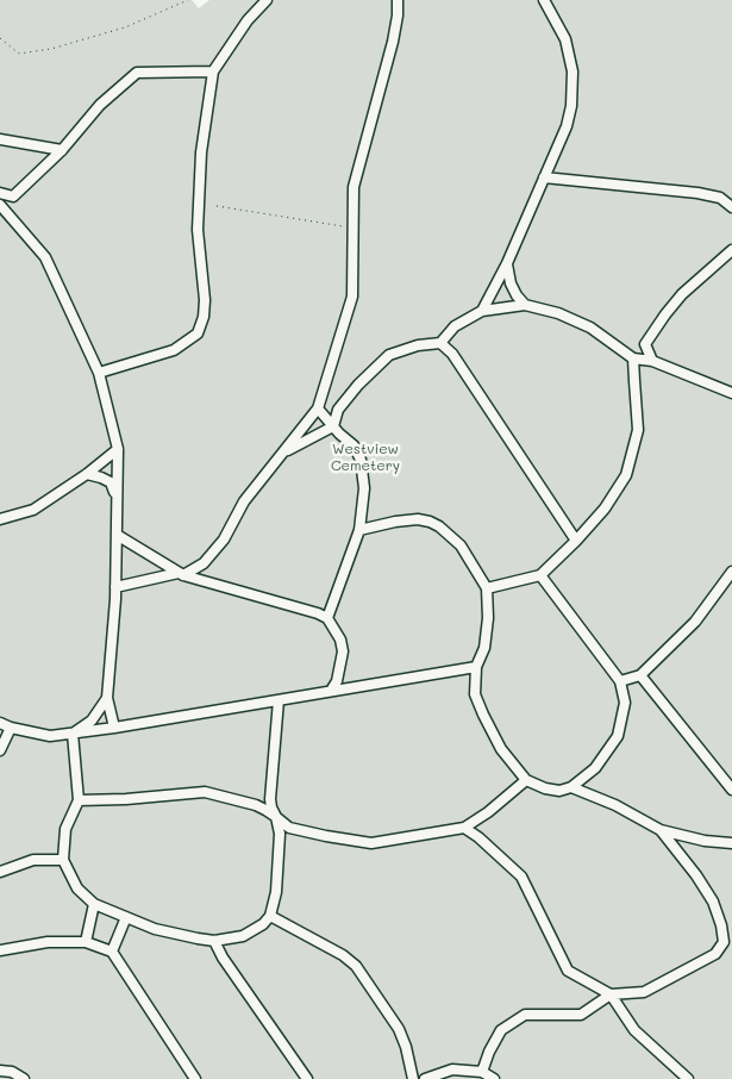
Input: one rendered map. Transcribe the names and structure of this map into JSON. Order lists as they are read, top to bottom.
{
  "parks": ["Westview Cemetery"]
}
